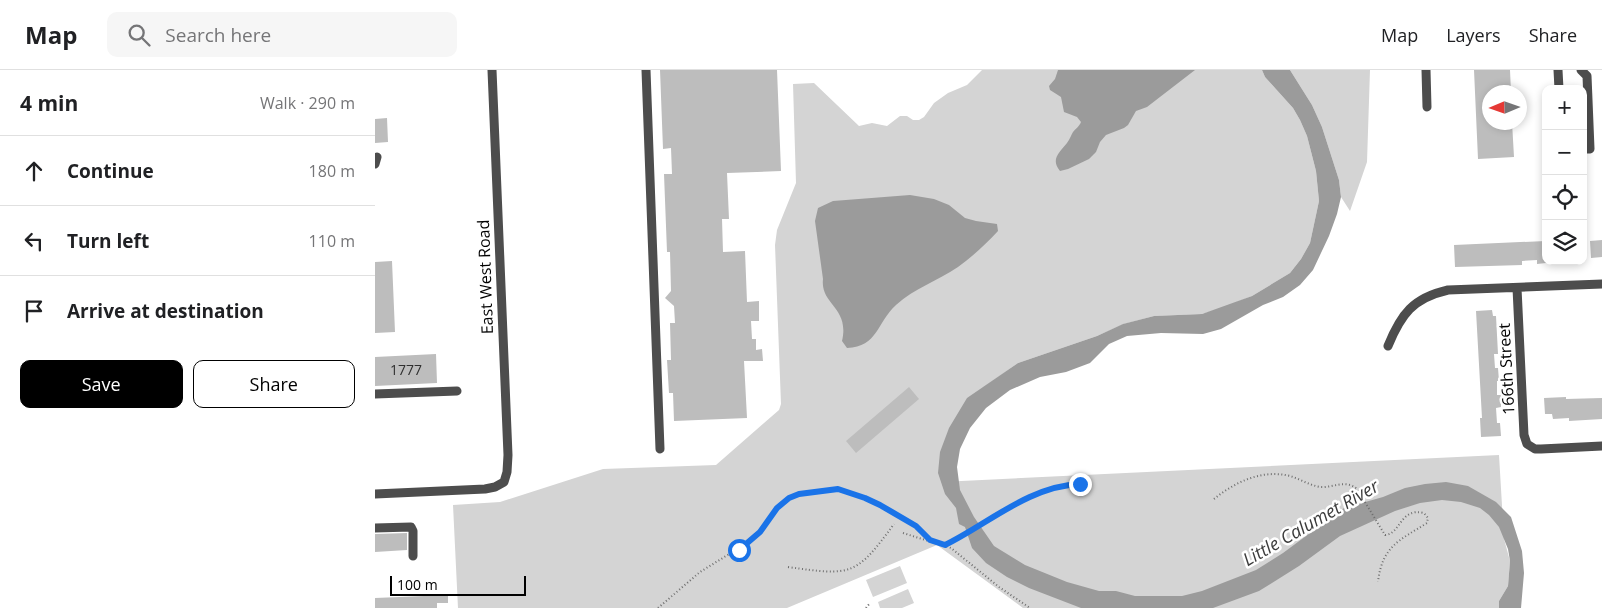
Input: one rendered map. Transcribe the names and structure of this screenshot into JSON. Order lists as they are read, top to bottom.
{
  "streets": {
    "street": ["East West Road", "166th Street"]
  },
  "water": ["Little Calumet River"],
  "house_numbers": ["1777"],
  "scale_bar": "100 m",
  "north": "left",
  "page": {
    "header": "Map",
    "search": "Search here",
    "nav": ["Map", "Layers", "Share"],
    "heading": ["4 min", "Walk · 290 m"],
    "map_buttons": ["+", "−"],
    "list": [
      ["Continue", "180 m"],
      ["Turn left", "110 m"],
      "Arrive at destination"
    ],
    "buttons": ["Save", "Share"],
    "scale": "100 m"
  }
}
